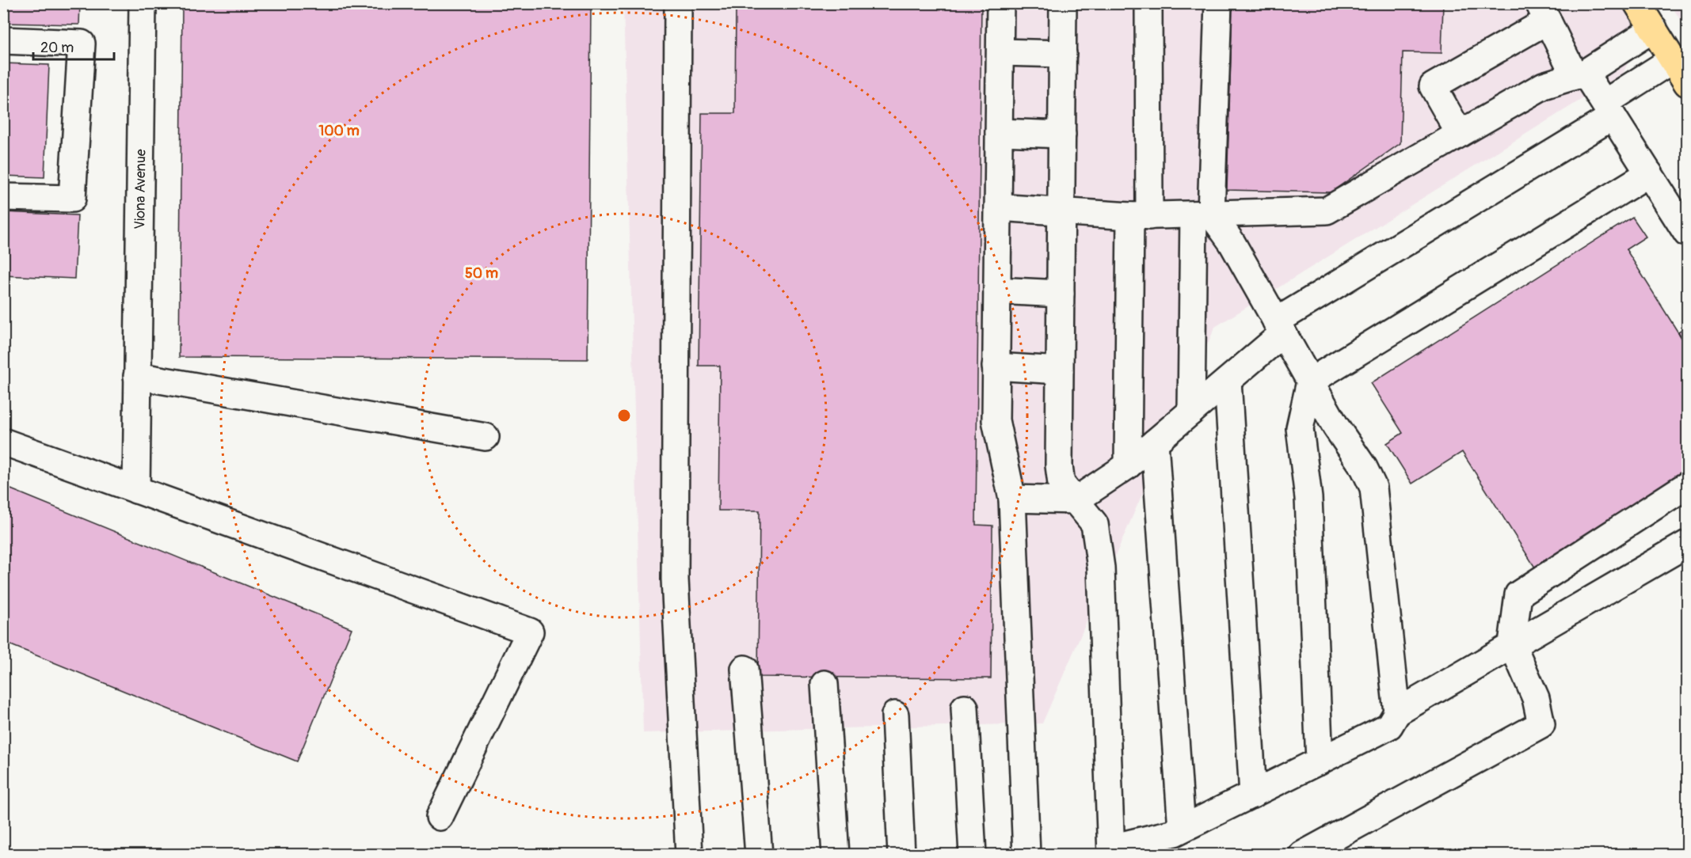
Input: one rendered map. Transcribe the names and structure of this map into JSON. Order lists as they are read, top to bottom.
{
  "streets": {
    "street": ["Viona Avenue"]
  },
  "scale_bar": "20 m",
  "rings": ["100 m", "50 m"]
}
